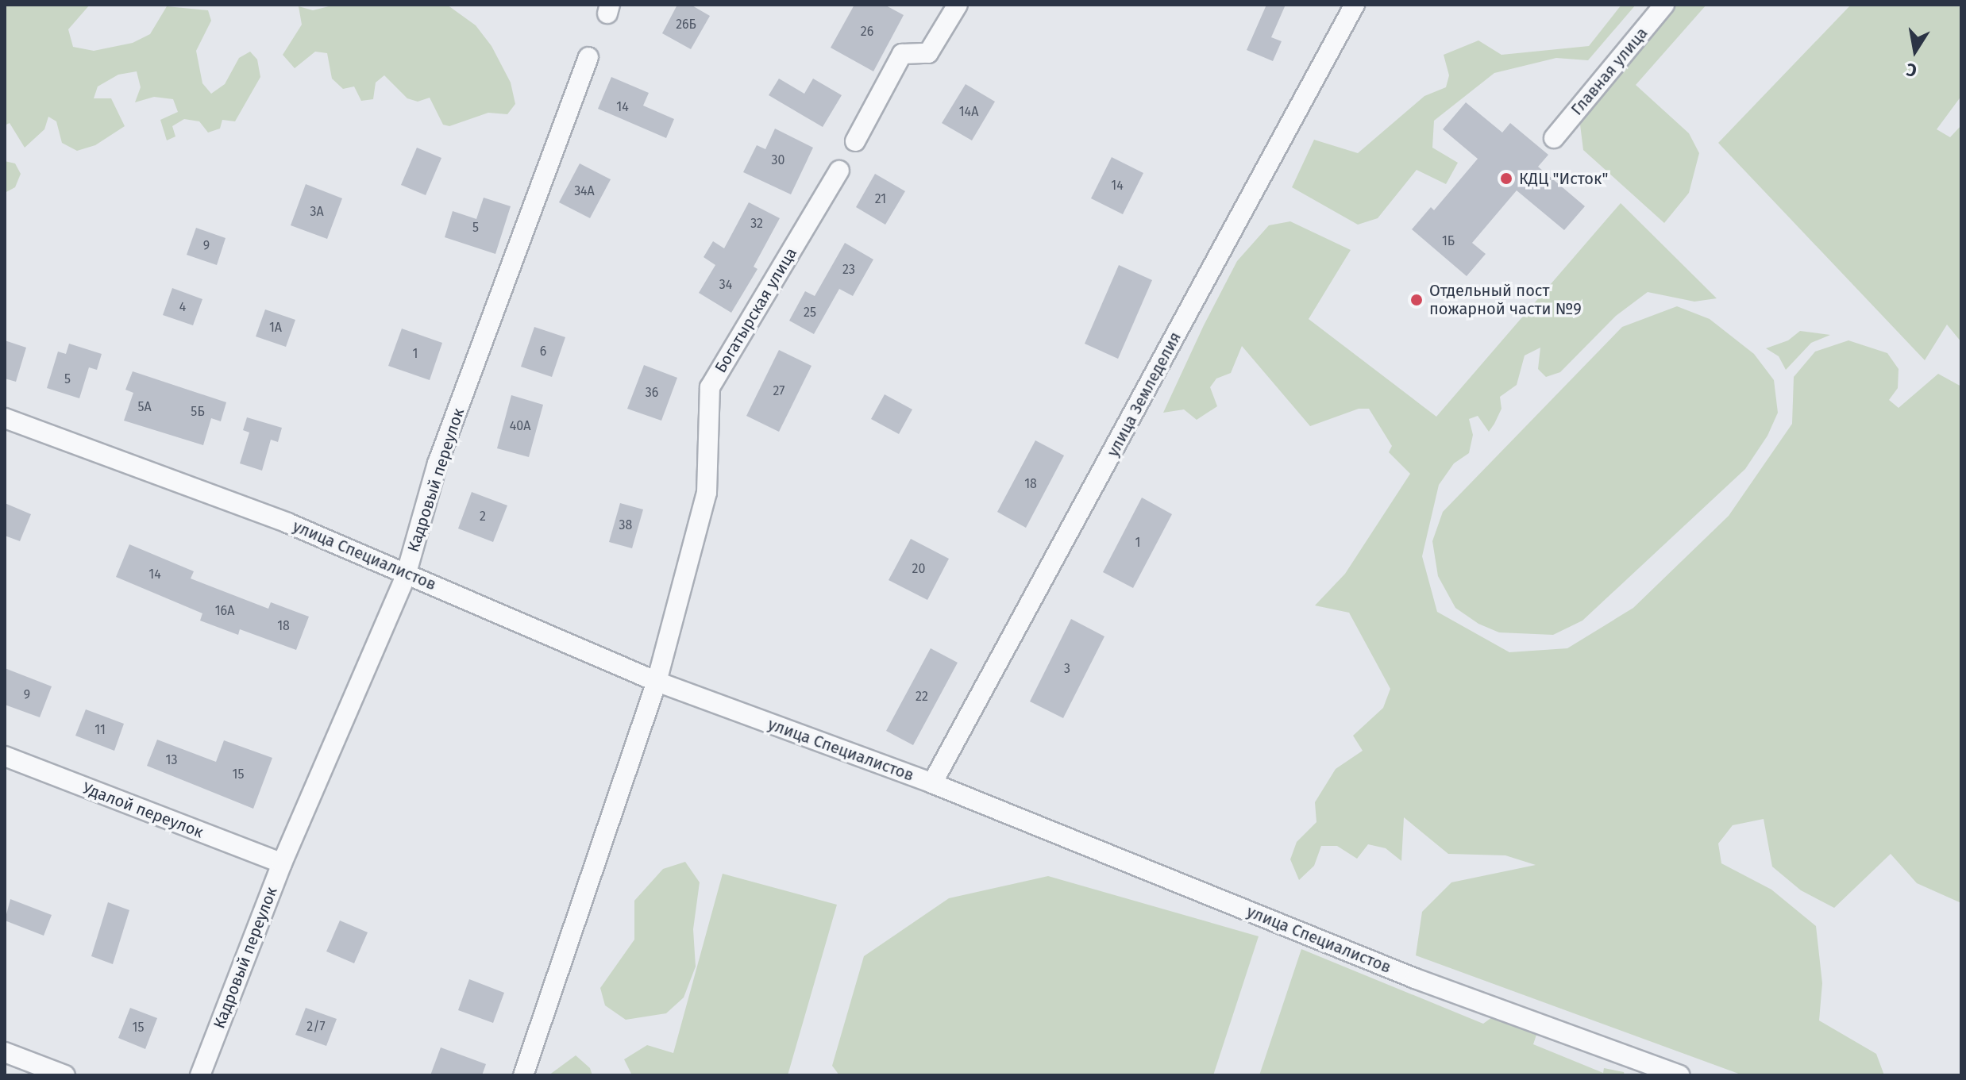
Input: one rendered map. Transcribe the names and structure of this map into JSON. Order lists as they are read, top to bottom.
{
  "streets": {
    "street": [
      "Главная улица",
      "Богатырская улица",
      "улица Земледелия",
      "Кадровый переулок",
      "улица Специалистов",
      "Удалой переулок"
    ]
  },
  "crossings": [
    ["Богатырская улица", "улица Специалистов"],
    ["улица Земледелия", "улица Специалистов"],
    ["Кадровый переулок", "улица Специалистов"],
    ["Кадровый переулок", "Удалой переулок"]
  ],
  "places": ["КДЦ \"Исток\"", "Отдельный пост пожарной части №9"],
  "house_numbers": [
    "26Б",
    "26",
    "14",
    "14А",
    "30",
    "14",
    "34А",
    "21",
    "3А",
    "32",
    "5",
    "1Б",
    "9",
    "23",
    "34",
    "4",
    "25",
    "1А",
    "6",
    "1",
    "5",
    "27",
    "36",
    "5А",
    "5Б",
    "40А",
    "18",
    "2",
    "38",
    "1",
    "20",
    "14",
    "16А",
    "18",
    "3",
    "9",
    "22",
    "11",
    "13",
    "15",
    "2/7",
    "15"
  ],
  "north": "bottom"
}
